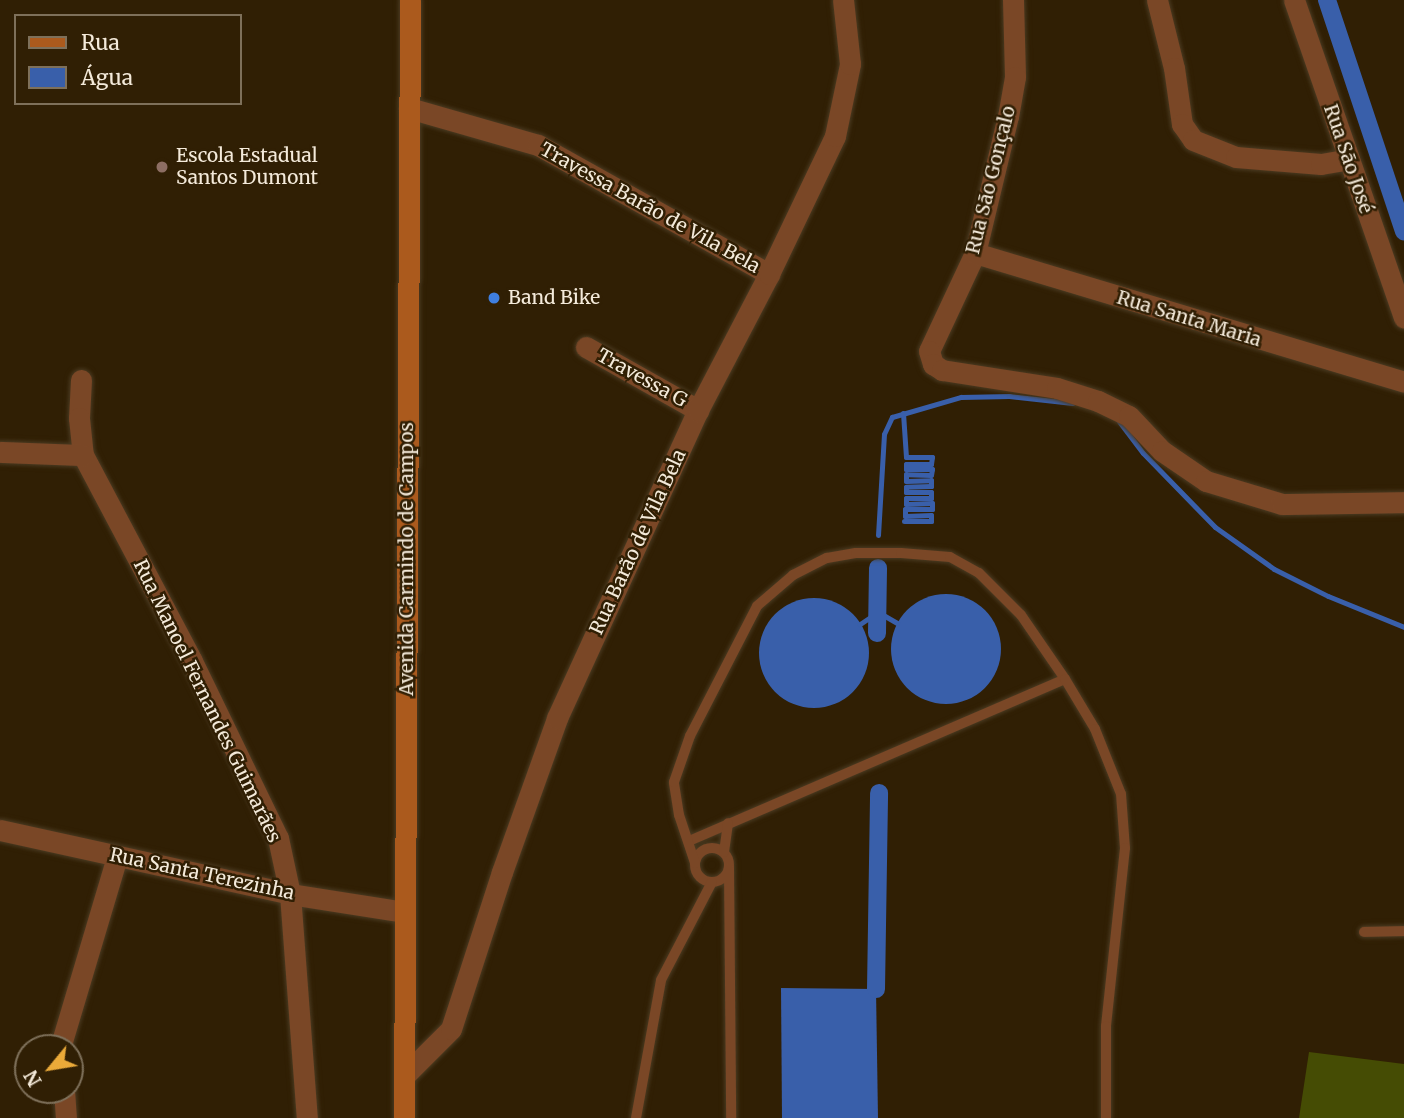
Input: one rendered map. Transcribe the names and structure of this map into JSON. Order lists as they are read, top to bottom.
{
  "streets": {
    "main road": ["Avenida Carmindo de Campos"],
    "street": [
      "Rua São José",
      "Rua São Gonçalo",
      "Travessa Barão de Vila Bela",
      "Rua Santa Maria",
      "Travessa G",
      "Rua Barão de Vila Bela",
      "Rua Manoel Fernandes Guimarães",
      "Rua Santa Terezinha"
    ]
  },
  "crossings": [
    ["Rua São Gonçalo", "Rua Santa Maria"],
    ["Travessa Barão de Vila Bela", "Rua Barão de Vila Bela"],
    ["Travessa Barão de Vila Bela", "Avenida Carmindo de Campos"],
    ["Travessa G", "Rua Barão de Vila Bela"],
    ["Rua Barão de Vila Bela", "Avenida Carmindo de Campos"],
    ["Avenida Carmindo de Campos", "Rua Santa Terezinha"],
    ["Rua Manoel Fernandes Guimarães", "Rua Santa Terezinha"]
  ],
  "places": ["Escola Estadual Santos Dumont", "Band Bike"],
  "legend": ["Rua", "Água"],
  "north": "bottom left"
}
